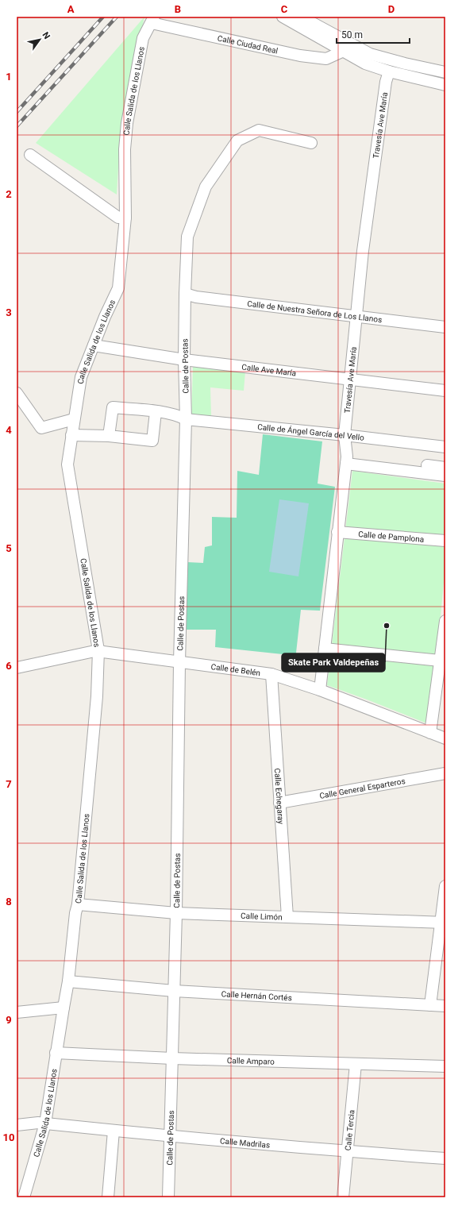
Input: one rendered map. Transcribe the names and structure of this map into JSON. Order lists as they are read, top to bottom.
{
  "streets": {
    "street": [
      "Calle Ciudad Real",
      "Calle Salida de los Llanos",
      "Travesía Ave María",
      "Calle de Nuestra Señora de Los Llanos",
      "Calle de Postas",
      "Calle Ave María",
      "Calle de Ángel García del Vello",
      "Calle de Pamplona",
      "Calle de Belén",
      "Calle General Esparteros",
      "Calle Echegaray",
      "Calle Limón",
      "Calle Hernán Cortés",
      "Calle Amparo",
      "Calle Tercia",
      "Calle Madrilas"
    ]
  },
  "crossings": [
    ["Calle Ciudad Real", "Calle Salida de los Llanos"],
    ["Calle Salida de los Llanos", "Calle Ave María"],
    ["Calle Salida de los Llanos", "Calle de Belén"],
    ["Calle Salida de los Llanos", "Calle Limón"],
    ["Calle Salida de los Llanos", "Calle Hernán Cortés"],
    ["Calle Salida de los Llanos", "Calle Amparo"],
    ["Calle Salida de los Llanos", "Calle Madrilas"],
    ["Travesía Ave María", "Calle de Nuestra Señora de Los Llanos"],
    ["Travesía Ave María", "Calle Ave María"],
    ["Travesía Ave María", "Calle de Ángel García del Vello"],
    ["Travesía Ave María", "Calle de Pamplona"],
    ["Travesía Ave María", "Calle de Belén"],
    ["Calle de Nuestra Señora de Los Llanos", "Calle de Postas"],
    ["Calle de Postas", "Calle Ave María"],
    ["Calle de Postas", "Calle de Ángel García del Vello"],
    ["Calle de Postas", "Calle de Belén"],
    ["Calle de Postas", "Calle Limón"],
    ["Calle de Postas", "Calle Hernán Cortés"],
    ["Calle de Postas", "Calle Amparo"],
    ["Calle de Postas", "Calle Madrilas"],
    ["Calle de Belén", "Calle Echegaray"],
    ["Calle General Esparteros", "Calle Echegaray"],
    ["Calle Echegaray", "Calle Limón"],
    ["Calle Amparo", "Calle Tercia"],
    ["Calle Tercia", "Calle Madrilas"]
  ],
  "places": ["Skate Park Valdepeñas"],
  "scale_bar": "50 m",
  "north": "top right",
  "grid": {
    "columns": [
      "A",
      "B",
      "C",
      "D"
    ],
    "rows": [
      "1",
      "2",
      "3",
      "4",
      "5",
      "6",
      "7",
      "8",
      "9",
      "10"
    ]
  }
}
